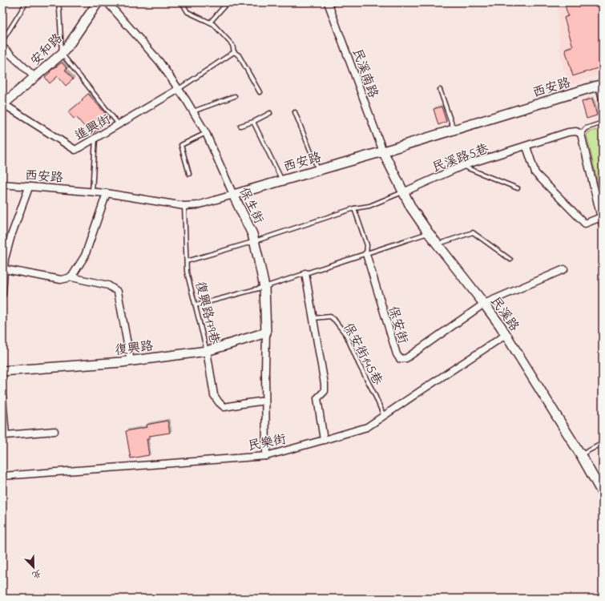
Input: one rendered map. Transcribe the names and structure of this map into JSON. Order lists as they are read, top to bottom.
{
  "streets": {
    "street": [
      "安和路",
      "民溪南路",
      "西安路",
      "進興街",
      "民溪路5巷",
      "保生街",
      "復興路179巷",
      "民溪路",
      "保安街",
      "復興路",
      "民樂街"
    ],
    "lane": ["保安街145巷"]
  },
  "crossings": [
    ["安和路", "進興街"],
    ["民溪南路", "西安路"],
    ["民溪南路", "民溪路"],
    ["西安路", "保生街"],
    ["西安路", "復興路179巷"],
    ["西安路", "民溪路"],
    ["進興街", "保生街"],
    ["民溪路5巷", "民溪路"],
    ["保生街", "復興路179巷"],
    ["保生街", "復興路"],
    ["保生街", "民樂街"],
    ["復興路179巷", "復興路"],
    ["民溪路", "保安街"],
    ["民溪路", "民樂街"],
    ["保安街145巷", "民樂街"]
  ],
  "north": "bottom right"
}
